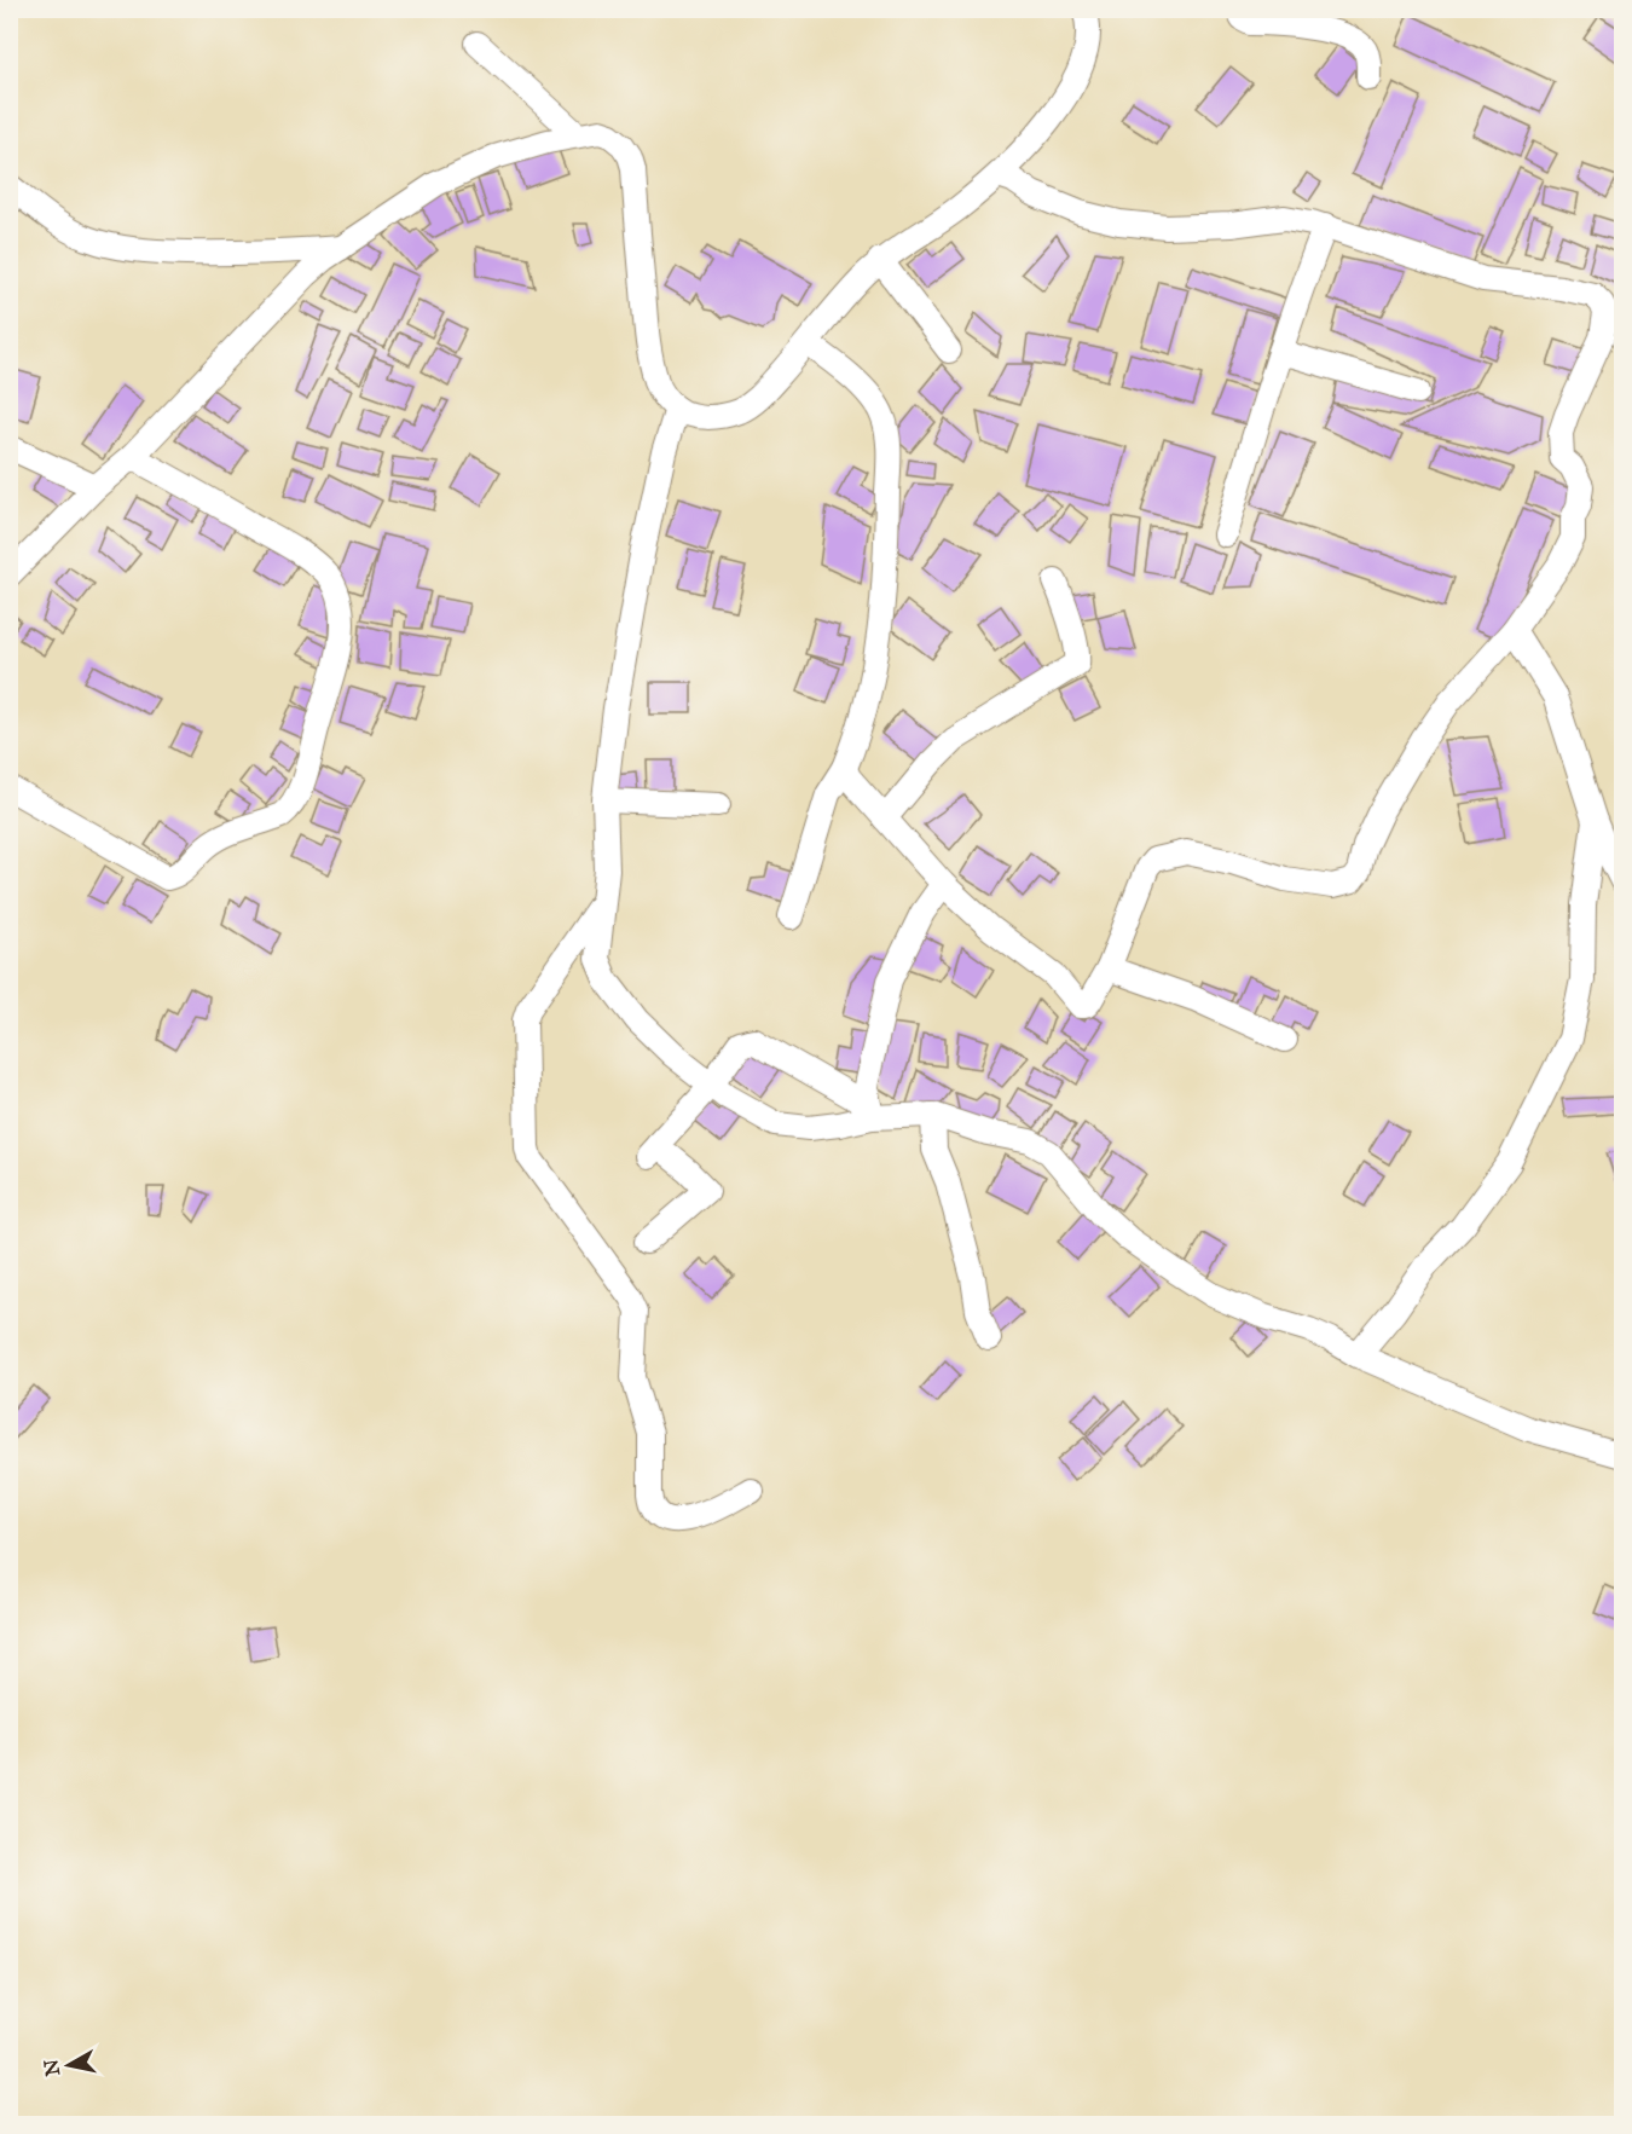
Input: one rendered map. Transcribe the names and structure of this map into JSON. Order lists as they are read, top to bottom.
{
  "north": "left"
}
